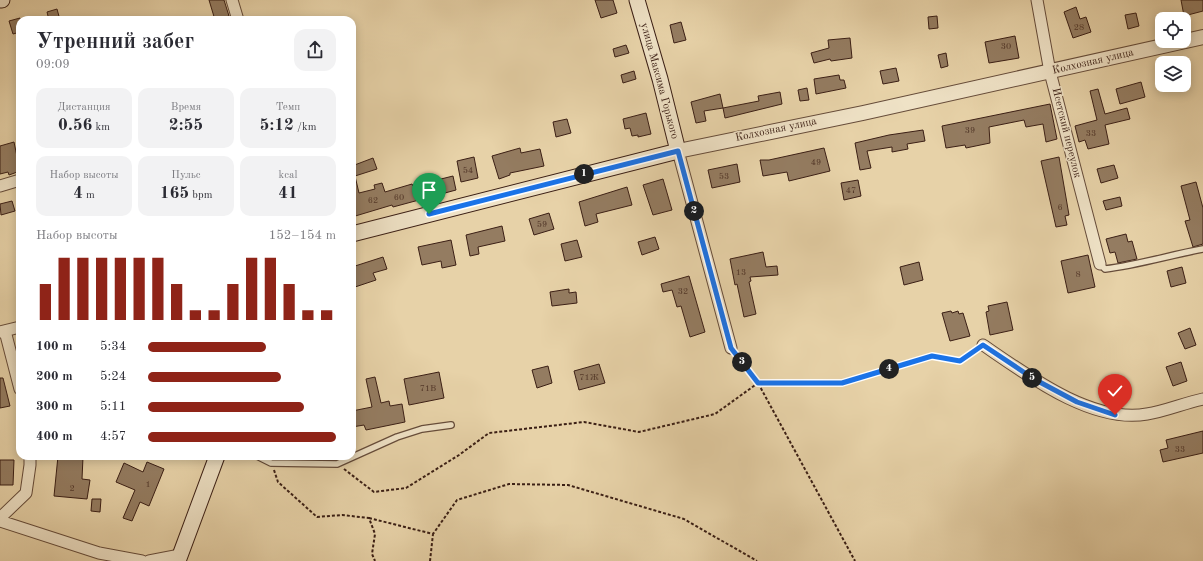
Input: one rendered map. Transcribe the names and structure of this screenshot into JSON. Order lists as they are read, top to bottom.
{
  "streets": {
    "main road": ["Колхозная улица", "улица Максима Горького"],
    "street": ["Исетский переулок"]
  },
  "crossings": [
    ["Колхозная улица", "улица Максима Горького"],
    ["Колхозная улица", "Исетский переулок"]
  ],
  "house_numbers": [
    "28",
    "30",
    "39",
    "33",
    "49",
    "54",
    "53",
    "47",
    "60",
    "62",
    "6",
    "59",
    "13",
    "8",
    "32",
    "71Ж",
    "71В",
    "33",
    "1",
    "2"
  ],
  "page": {
    "heading": ["Утренний забег", "09:09"],
    "stats": [
      ["Дистанция", "0.56 km"],
      ["Время", "2:55"],
      ["Темп", "5:12 /km"],
      ["Набор высоты", "4 m"],
      ["Пульс", "165 bpm"],
      ["kcal", "41"]
    ],
    "pins": [
      "1",
      "2",
      "3",
      "4",
      "5"
    ],
    "chart": ["Набор высоты", "152–154 m"],
    "list": [
      {
        "name": "100 m",
        "note": "5:34"
      },
      {
        "name": "200 m",
        "note": "5:24"
      },
      {
        "name": "300 m",
        "note": "5:11"
      },
      {
        "name": "400 m",
        "note": "4:57"
      }
    ]
  }
}
